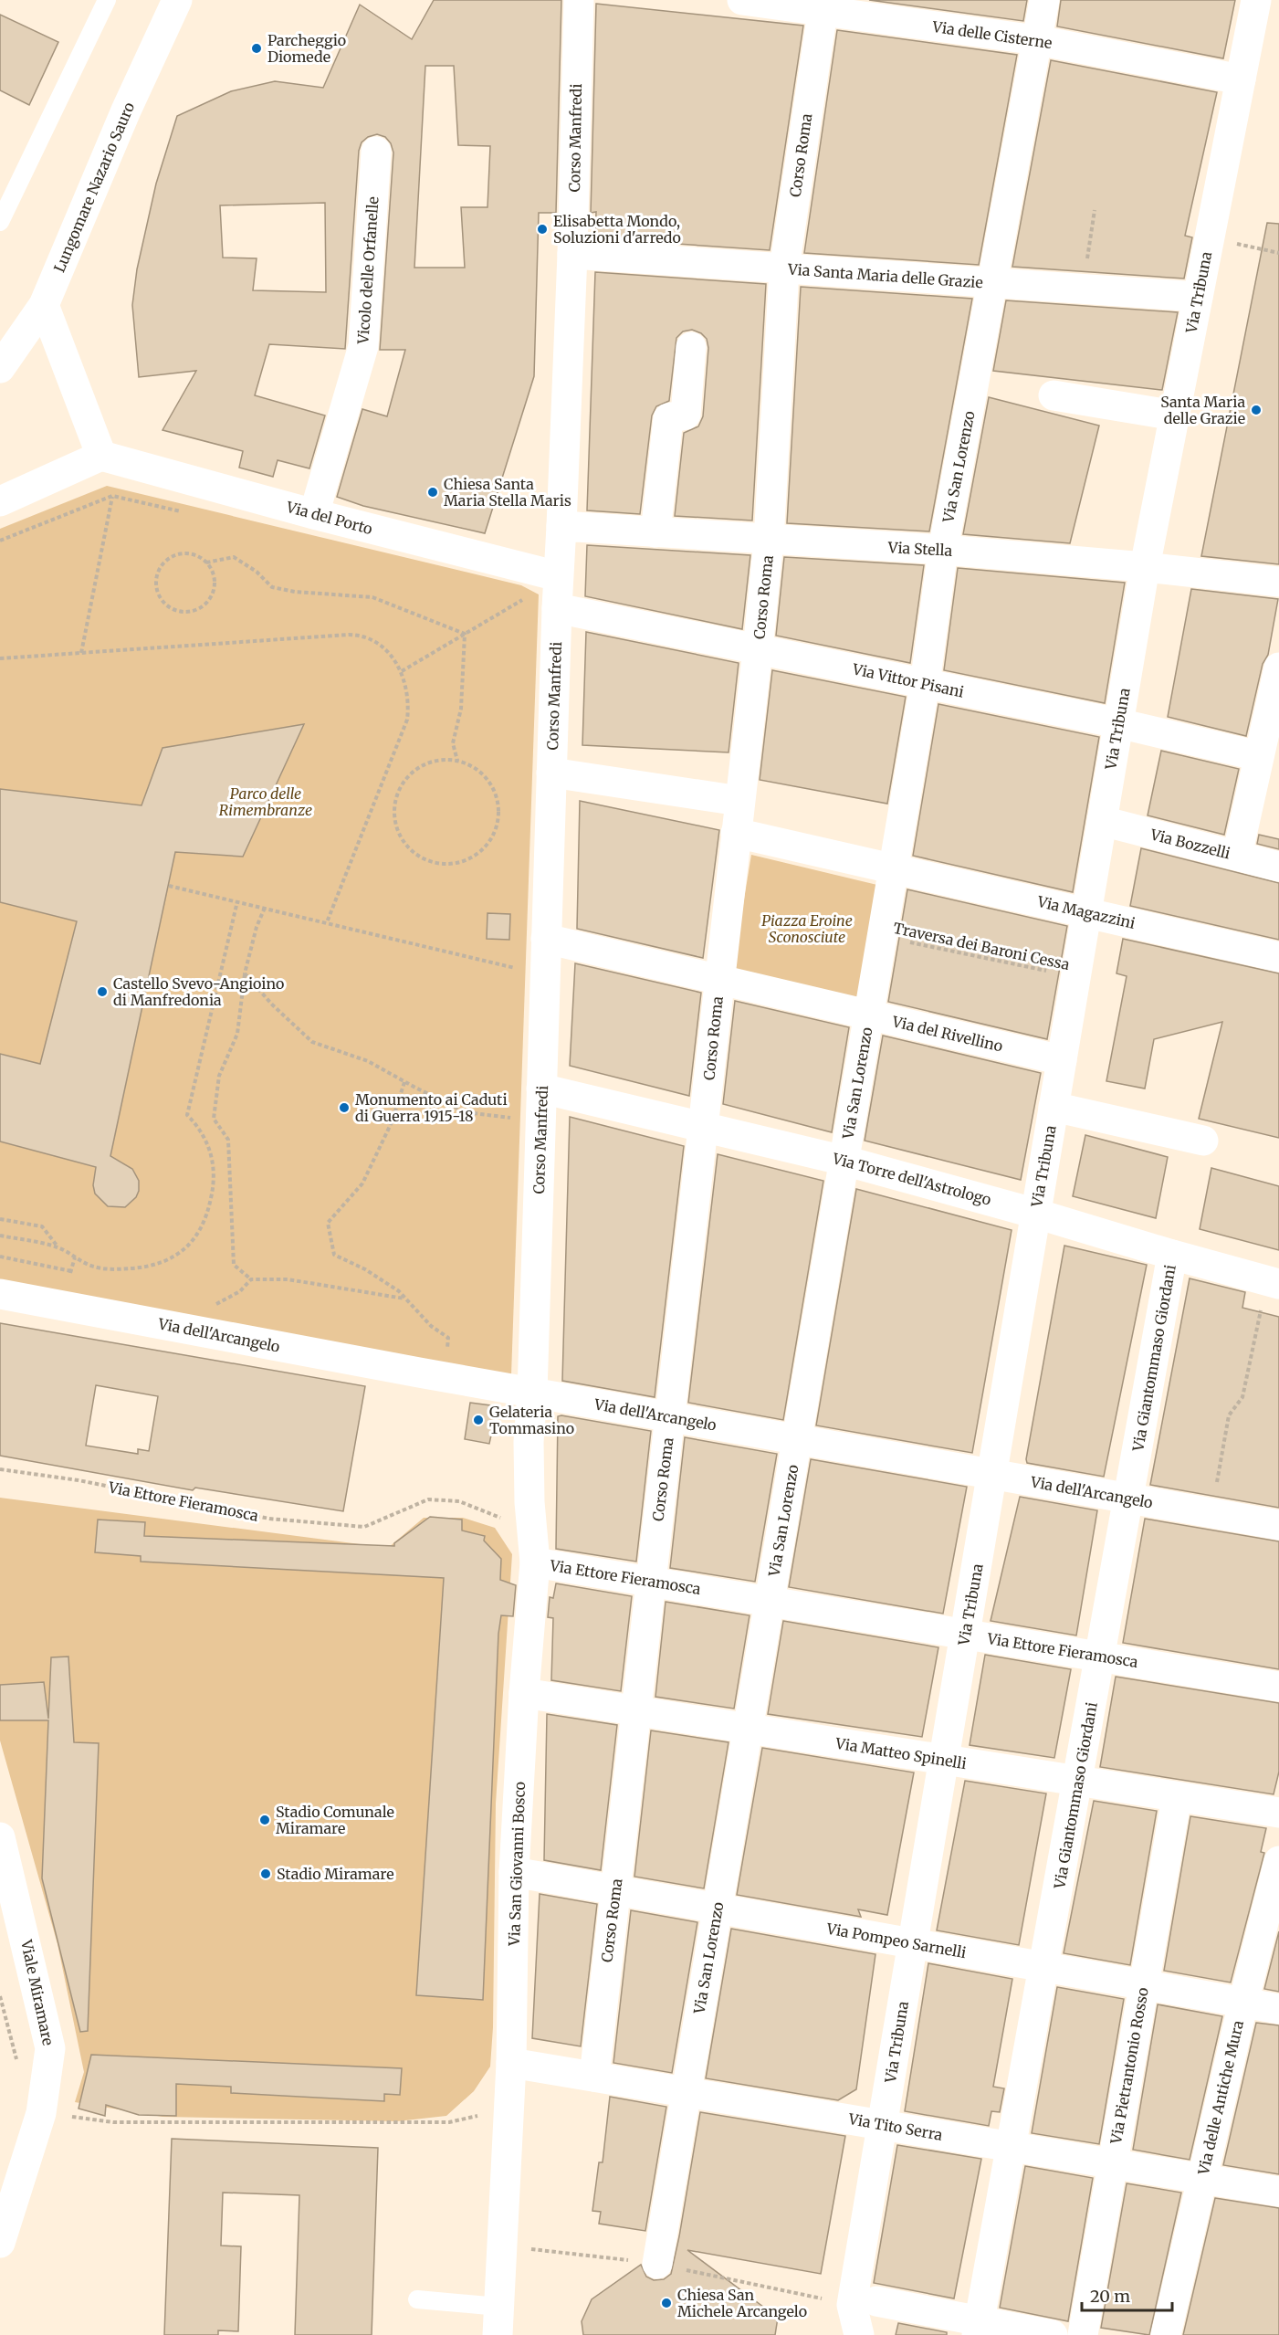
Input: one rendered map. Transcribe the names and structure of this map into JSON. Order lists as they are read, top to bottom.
{
  "streets": {
    "street": [
      "Via delle Cisterne",
      "Corso Manfredi",
      "Corso Roma",
      "Lungomare Nazario Sauro",
      "Vicolo delle Orfanelle",
      "Via Santa Maria delle Grazie",
      "Via Tribuna",
      "Via San Lorenzo",
      "Via del Porto",
      "Via Stella",
      "Via Vittor Pisani",
      "Via Bozzelli",
      "Via Magazzini",
      "Via del Rivellino",
      "Via Torre dell'Astrologo",
      "Via dell'Arcangelo",
      "Via Giantommaso Giordani",
      "Via Ettore Fieramosca",
      "Via Matteo Spinelli",
      "Via San Giovanni Bosco",
      "Via Pompeo Sarnelli",
      "Viale Miramare",
      "Via Pietrantonio Rosso",
      "Via delle Antiche Mura",
      "Via Tito Serra"
    ],
    "path": ["Traversa dei Baroni Cessa"]
  },
  "crossings": [
    ["Via delle Cisterne", "Corso Roma"],
    ["Via delle Cisterne", "Via Tribuna"],
    ["Via delle Cisterne", "Via San Lorenzo"],
    ["Corso Manfredi", "Via Santa Maria delle Grazie"],
    ["Corso Manfredi", "Via del Porto"],
    ["Corso Manfredi", "Via Stella"],
    ["Corso Manfredi", "Via Vittor Pisani"],
    ["Corso Manfredi", "Via del Rivellino"],
    ["Corso Manfredi", "Via Torre dell'Astrologo"],
    ["Corso Manfredi", "Via dell'Arcangelo"],
    ["Corso Manfredi", "Via San Giovanni Bosco"],
    ["Corso Roma", "Via Santa Maria delle Grazie"],
    ["Corso Roma", "Via Stella"],
    ["Corso Roma", "Via Vittor Pisani"],
    ["Corso Roma", "Via Magazzini"],
    ["Corso Roma", "Via del Rivellino"],
    ["Corso Roma", "Via Torre dell'Astrologo"],
    ["Corso Roma", "Via dell'Arcangelo"],
    ["Corso Roma", "Via Ettore Fieramosca"],
    ["Corso Roma", "Via Matteo Spinelli"],
    ["Corso Roma", "Via Pompeo Sarnelli"],
    ["Corso Roma", "Via Tito Serra"],
    ["Vicolo delle Orfanelle", "Via del Porto"],
    ["Via Santa Maria delle Grazie", "Via Tribuna"],
    ["Via Santa Maria delle Grazie", "Via San Lorenzo"],
    ["Via Tribuna", "Via Stella"],
    ["Via Tribuna", "Via Vittor Pisani"],
    ["Via Tribuna", "Via Bozzelli"],
    ["Via Tribuna", "Via Magazzini"],
    ["Via Tribuna", "Traversa dei Baroni Cessa"],
    ["Via Tribuna", "Via del Rivellino"],
    ["Via Tribuna", "Via Torre dell'Astrologo"],
    ["Via Tribuna", "Via dell'Arcangelo"],
    ["Via Tribuna", "Via Ettore Fieramosca"],
    ["Via Tribuna", "Via Matteo Spinelli"],
    ["Via Tribuna", "Via Pompeo Sarnelli"],
    ["Via Tribuna", "Via Tito Serra"],
    ["Via San Lorenzo", "Via Stella"],
    ["Via San Lorenzo", "Via Vittor Pisani"],
    ["Via San Lorenzo", "Via Magazzini"],
    ["Via San Lorenzo", "Traversa dei Baroni Cessa"],
    ["Via San Lorenzo", "Via del Rivellino"],
    ["Via San Lorenzo", "Via Torre dell'Astrologo"],
    ["Via San Lorenzo", "Via dell'Arcangelo"],
    ["Via San Lorenzo", "Via Ettore Fieramosca"],
    ["Via San Lorenzo", "Via Matteo Spinelli"],
    ["Via San Lorenzo", "Via Pompeo Sarnelli"],
    ["Via San Lorenzo", "Via Tito Serra"],
    ["Via Torre dell'Astrologo", "Via Giantommaso Giordani"],
    ["Via dell'Arcangelo", "Via Giantommaso Giordani"],
    ["Via dell'Arcangelo", "Via San Giovanni Bosco"],
    ["Via Giantommaso Giordani", "Via Ettore Fieramosca"],
    ["Via Giantommaso Giordani", "Via Matteo Spinelli"],
    ["Via Giantommaso Giordani", "Via Pompeo Sarnelli"],
    ["Via Giantommaso Giordani", "Via Tito Serra"],
    ["Via Ettore Fieramosca", "Via San Giovanni Bosco"],
    ["Via Matteo Spinelli", "Via San Giovanni Bosco"],
    ["Via Matteo Spinelli", "Via Pietrantonio Rosso"],
    ["Via San Giovanni Bosco", "Via Pompeo Sarnelli"],
    ["Via San Giovanni Bosco", "Via Tito Serra"],
    ["Via Pompeo Sarnelli", "Via Pietrantonio Rosso"],
    ["Via Pompeo Sarnelli", "Via delle Antiche Mura"],
    ["Via Pietrantonio Rosso", "Via Tito Serra"],
    ["Via delle Antiche Mura", "Via Tito Serra"]
  ],
  "parks": ["Parco delle Rimembranze", "Piazza Eroine Sconosciute"],
  "places": [
    "Parcheggio Diomede",
    "Elisabetta Mondo, Soluzioni d'arredo",
    "Santa Maria delle Grazie",
    "Chiesa Santa Maria Stella Maris",
    "Castello Svevo-Angioino di Manfredonia",
    "Monumento ai Caduti di Guerra 1915-18",
    "Gelateria Tommasino",
    "Stadio Comunale Miramare",
    "Stadio Miramare",
    "Chiesa San Michele Arcangelo"
  ],
  "scale_bar": "20 m"
}
